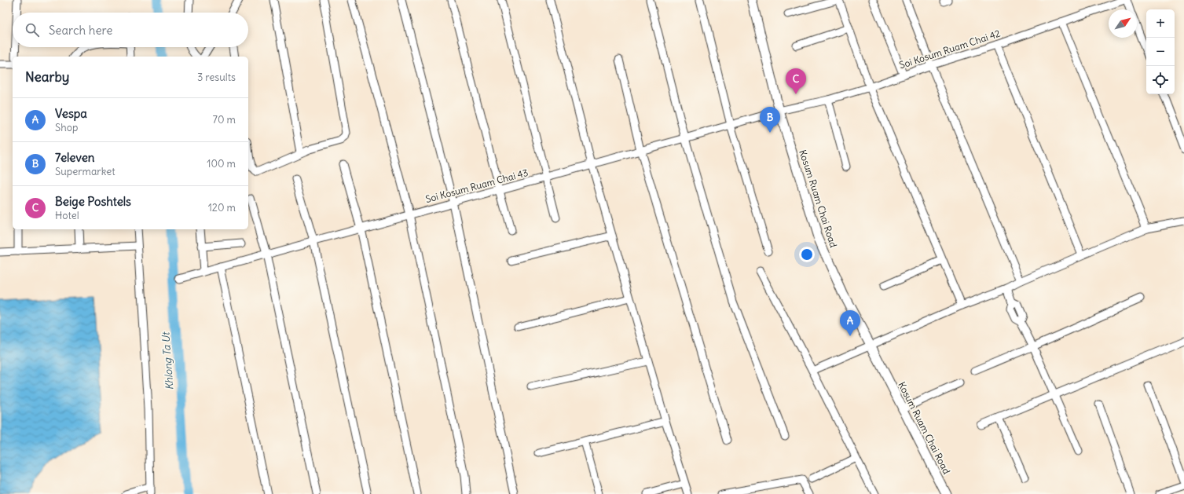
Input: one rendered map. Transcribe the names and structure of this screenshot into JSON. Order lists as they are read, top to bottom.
{
  "streets": {
    "street": ["Soi Kosum Ruam Chai 42", "Soi Kosum Ruam Chai 43", "Kosum Ruam Chai Road"]
  },
  "crossings": [
    ["Soi Kosum Ruam Chai 42", "Soi Kosum Ruam Chai 43"],
    ["Soi Kosum Ruam Chai 42", "Kosum Ruam Chai Road"],
    ["Soi Kosum Ruam Chai 43", "Kosum Ruam Chai Road"]
  ],
  "water": ["Khlong Ta Ut"],
  "north": "top right",
  "page": {
    "map_buttons": ["+", "−"],
    "search": "Search here",
    "heading": ["Nearby", "3 results"],
    "pins": ["C", "B", "A"],
    "list": [
      {
        "mark": "A",
        "name": "Vespa",
        "note": "Shop",
        "value": "70 m"
      },
      {
        "mark": "B",
        "name": "7eleven",
        "note": "Supermarket",
        "value": "100 m"
      },
      {
        "mark": "C",
        "name": "Beige Poshtels",
        "note": "Hotel",
        "value": "120 m"
      }
    ]
  }
}
